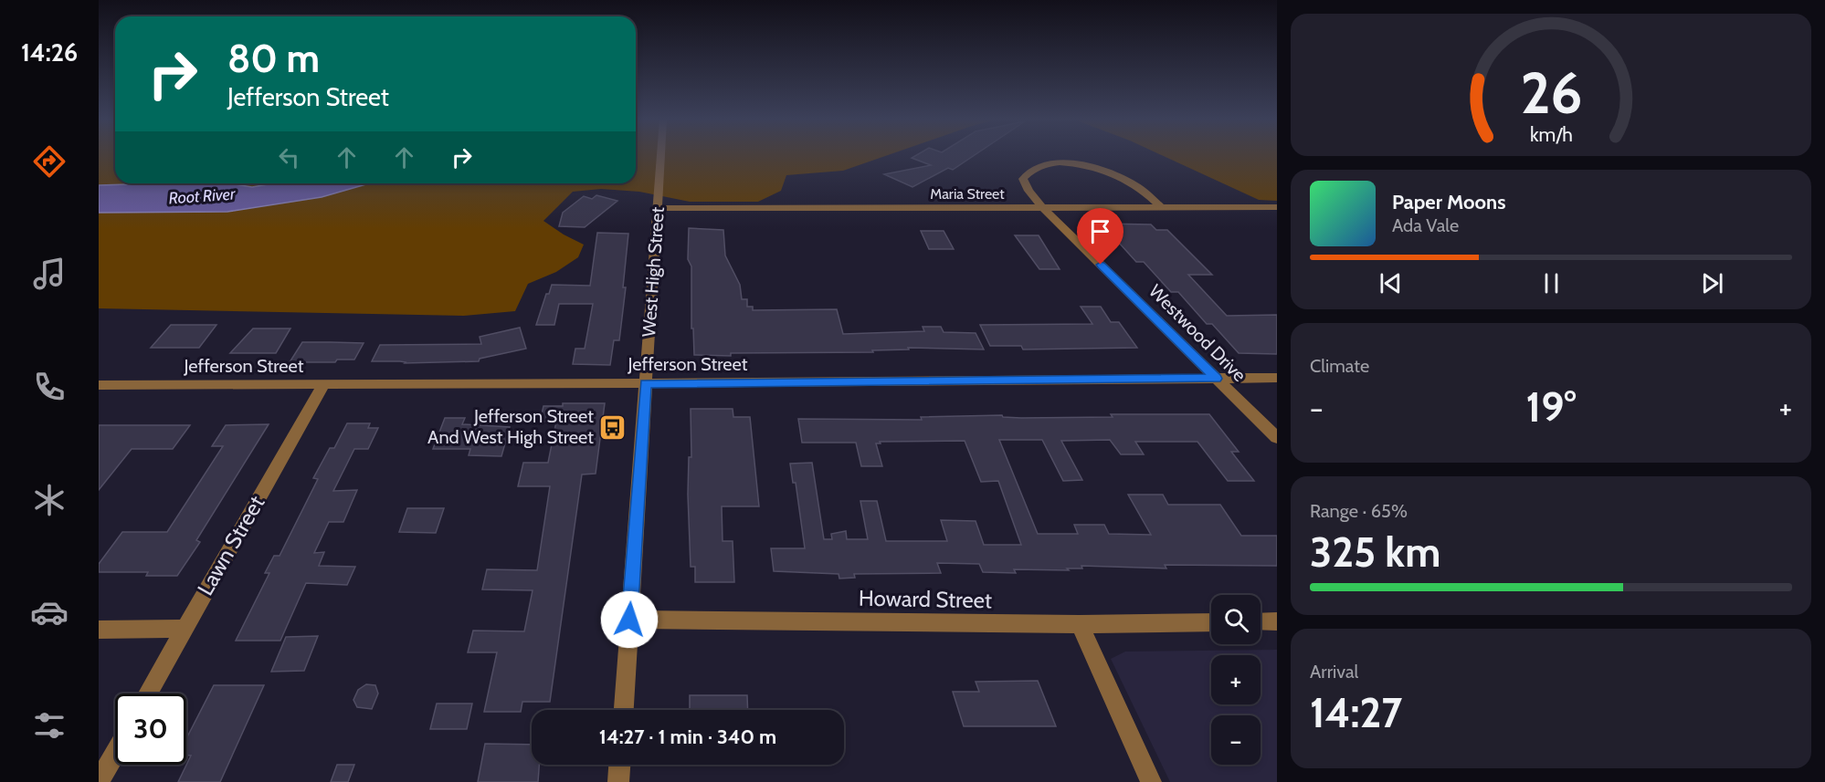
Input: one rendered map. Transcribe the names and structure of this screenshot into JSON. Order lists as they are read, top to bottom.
{
  "streets": {
    "street": [
      "Maria Street",
      "West High Street",
      "Westwood Drive",
      "Jefferson Street",
      "Lawn Street",
      "Howard Street"
    ]
  },
  "crossings": [
    ["Maria Street", "West High Street"],
    ["Maria Street", "Westwood Drive"],
    ["West High Street", "Jefferson Street"],
    ["West High Street", "Howard Street"],
    ["Westwood Drive", "Jefferson Street"],
    ["Jefferson Street", "Lawn Street"]
  ],
  "water": ["Root River"],
  "places": {
    "bus stop": ["Jefferson Street And West High Street"]
  },
  "page": {
    "tabs": "14:26",
    "turn": ["80 m", "Jefferson Street"],
    "song": ["Paper Moons", "Ada Vale"],
    "tile": [
      "Climate",
      ["Range · 65%", "325 km"],
      ["Arrival", "14:27"]
    ],
    "heat": ["−", "19°", "+"],
    "map_buttons": ["+", "−"],
    "limit": "30",
    "trip": "14:27 · 1 min · 340 m",
    "gauge": ["26", "km/h"]
  }
}
